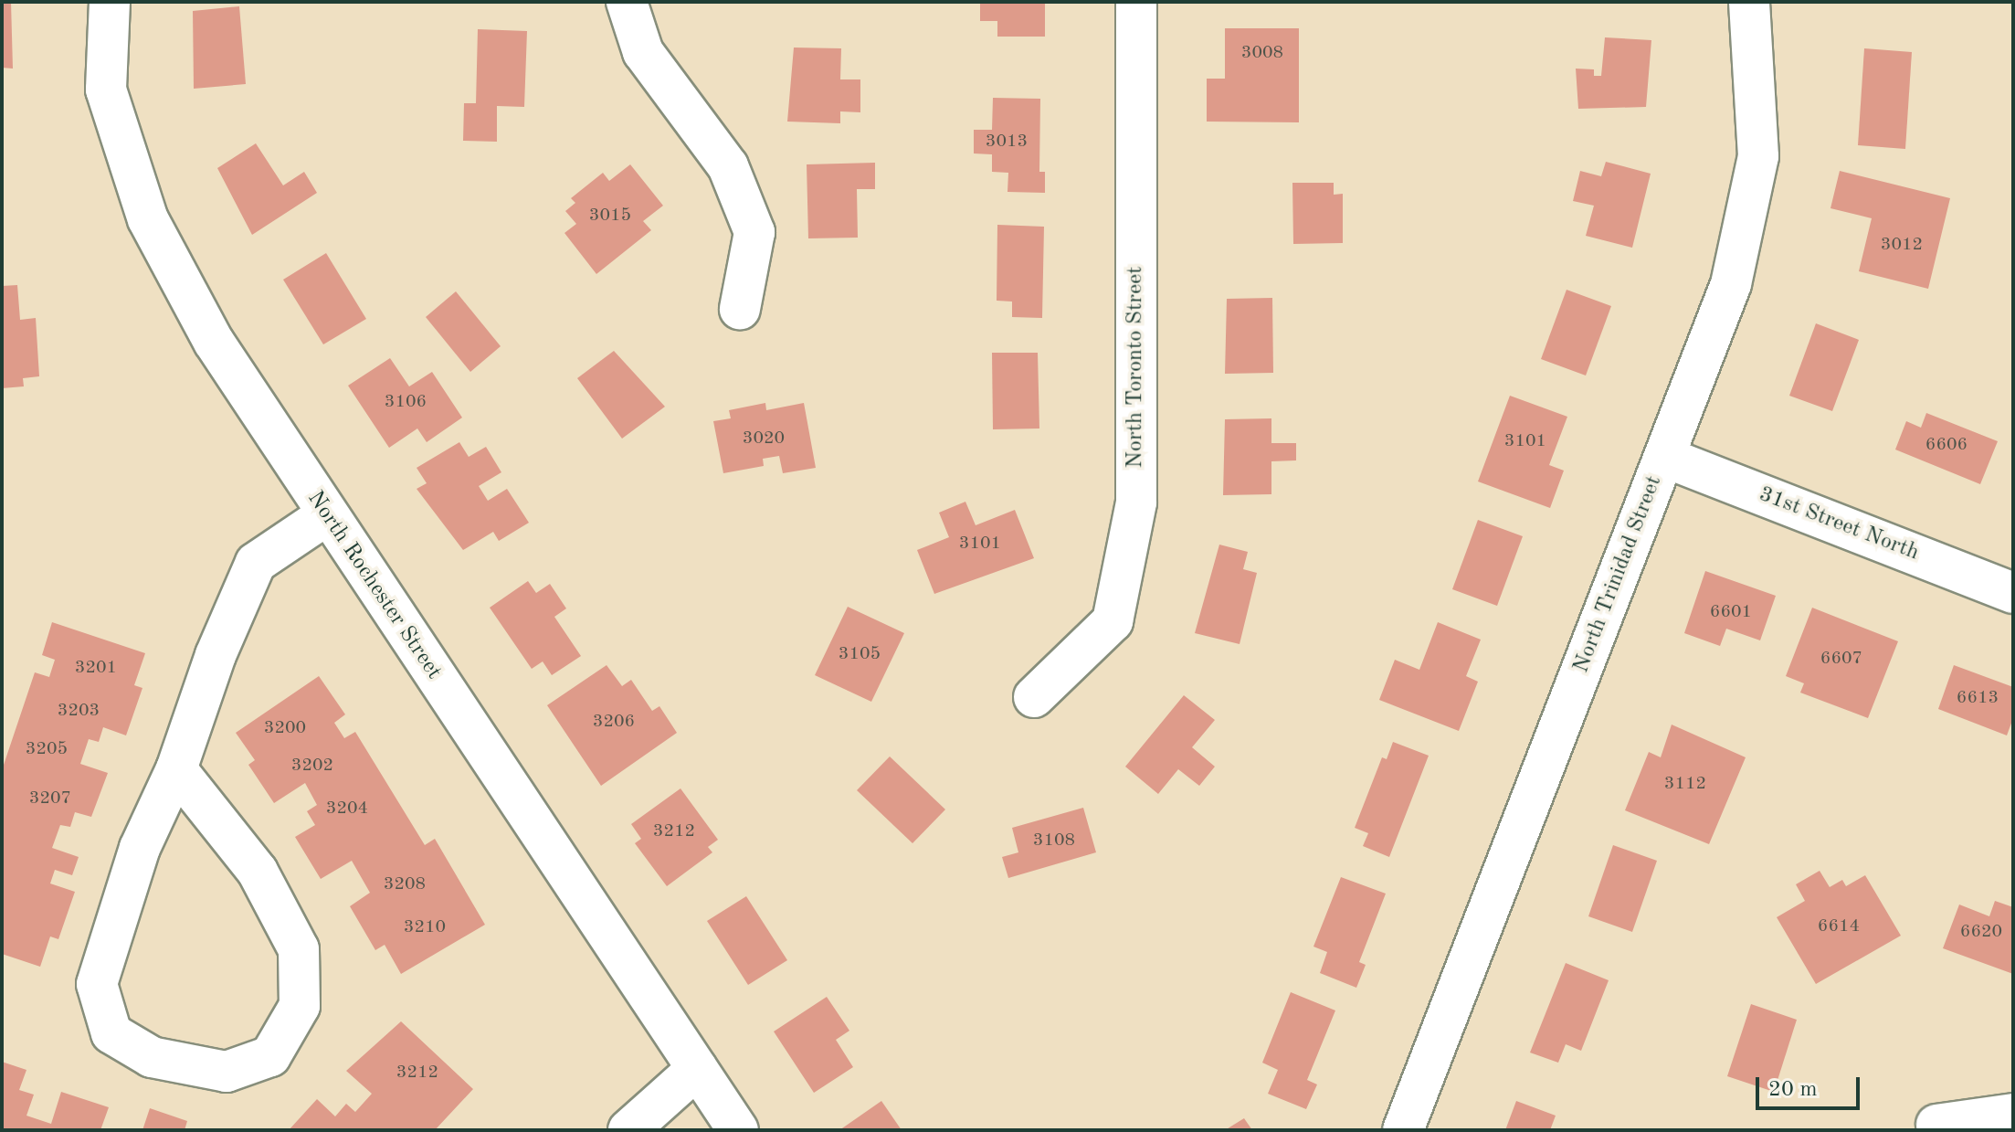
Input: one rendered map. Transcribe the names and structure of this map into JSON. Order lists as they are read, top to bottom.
{
  "streets": {
    "street": [
      "North Toronto Street",
      "31st Street North",
      "North Trinidad Street",
      "North Rochester Street"
    ]
  },
  "crossings": [
    ["31st Street North", "North Trinidad Street"]
  ],
  "house_numbers": [
    "3008",
    "3013",
    "3015",
    "3012",
    "3106",
    "3020",
    "3101",
    "6606",
    "3101",
    "6601",
    "3105",
    "6607",
    "3201",
    "6613",
    "3203",
    "3206",
    "3200",
    "3205",
    "3202",
    "3112",
    "3207",
    "3204",
    "3212",
    "3108",
    "3208",
    "6614",
    "3210",
    "6620",
    "3212"
  ],
  "scale_bar": "20 m"
}
